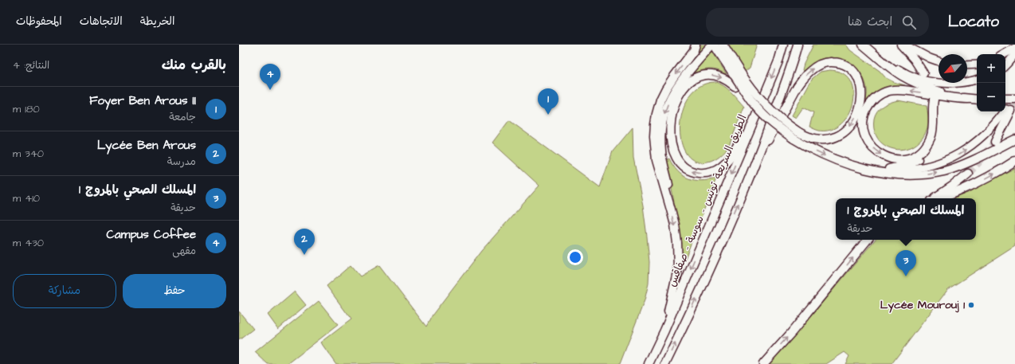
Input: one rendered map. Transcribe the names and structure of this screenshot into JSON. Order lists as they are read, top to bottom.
{
  "streets": {
    "highway": ["الطريق السريعة تونس - سوسة - صفاقس"]
  },
  "places": ["Lycée Mourouj 1"],
  "north": "bottom left",
  "page": {
    "header": "Locato",
    "search": "ابحث هنا",
    "nav": ["الخريطة", "الاتجاهات", "المحفوظات"],
    "heading": ["بالقرب منك", "النتائج: 4"],
    "map_buttons": ["+", "−"],
    "pins": [
      "4",
      "1",
      "2",
      "3"
    ],
    "list": [
      {
        "mark": "1",
        "name": "Foyer Ben Arous II",
        "note": "جامعة",
        "value": "180 m"
      },
      {
        "mark": "2",
        "name": "Lycée Ben Arous",
        "note": "مدرسة",
        "value": "340 m"
      },
      {
        "mark": "3",
        "name": "المسلك الصحي بالمروج 1",
        "note": "حديقة",
        "value": "410 m"
      },
      {
        "mark": "4",
        "name": "Campus Coffee",
        "note": "مقهى",
        "value": "430 m"
      }
    ],
    "popup": ["المسلك الصحي بالمروج 1", "حديقة"],
    "buttons": ["حفظ", "مشاركة"]
  }
}
